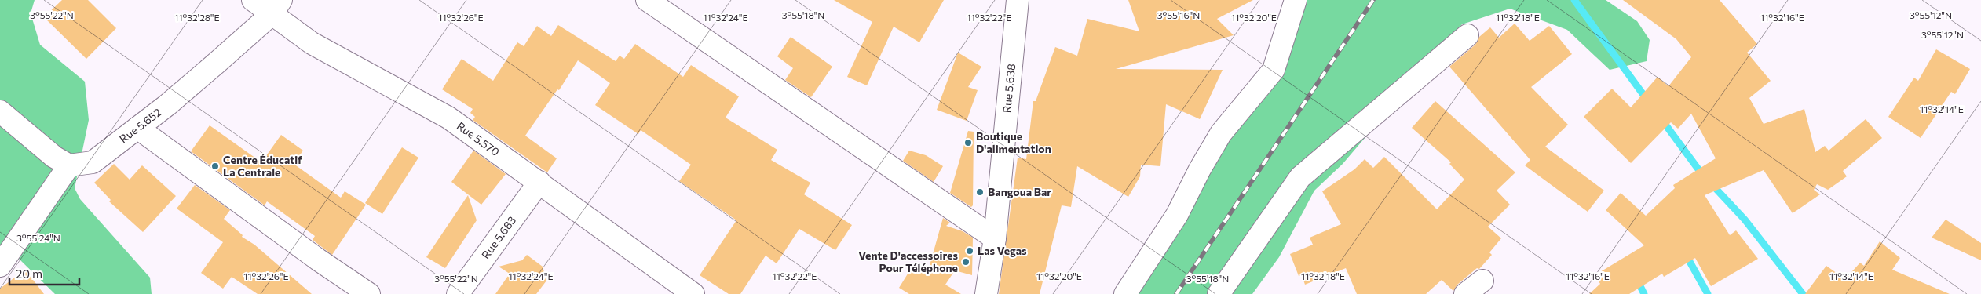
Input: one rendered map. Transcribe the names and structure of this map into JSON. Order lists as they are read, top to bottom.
{
  "streets": {
    "street": [
      "Rue 5.638",
      "Rue 5.652",
      "Rue 5.570",
      "Rue 5.683"
    ]
  },
  "crossings": [
    ["Rue 5.652", "Rue 5.570"],
    ["Rue 5.570", "Rue 5.683"]
  ],
  "places": [
    "Boutique D'alimentation",
    "Centre Éducatif La Centrale",
    "Bangoua Bar",
    "Las Vegas",
    "Vente D'accessoires Pour Téléphone"
  ],
  "scale_bar": "20 m",
  "coordinates": [
    "3°55'22\"N",
    "3°55'18\"N",
    "3°55'16\"N",
    "3°55'12\"N",
    "11°32'28\"E",
    "11°32'26\"E",
    "11°32'24\"E",
    "11°32'22\"E",
    "11°32'20\"E",
    "11°32'18\"E",
    "11°32'16\"E",
    "11°32'14\"E",
    "3°55'24\"N"
  ]
}
